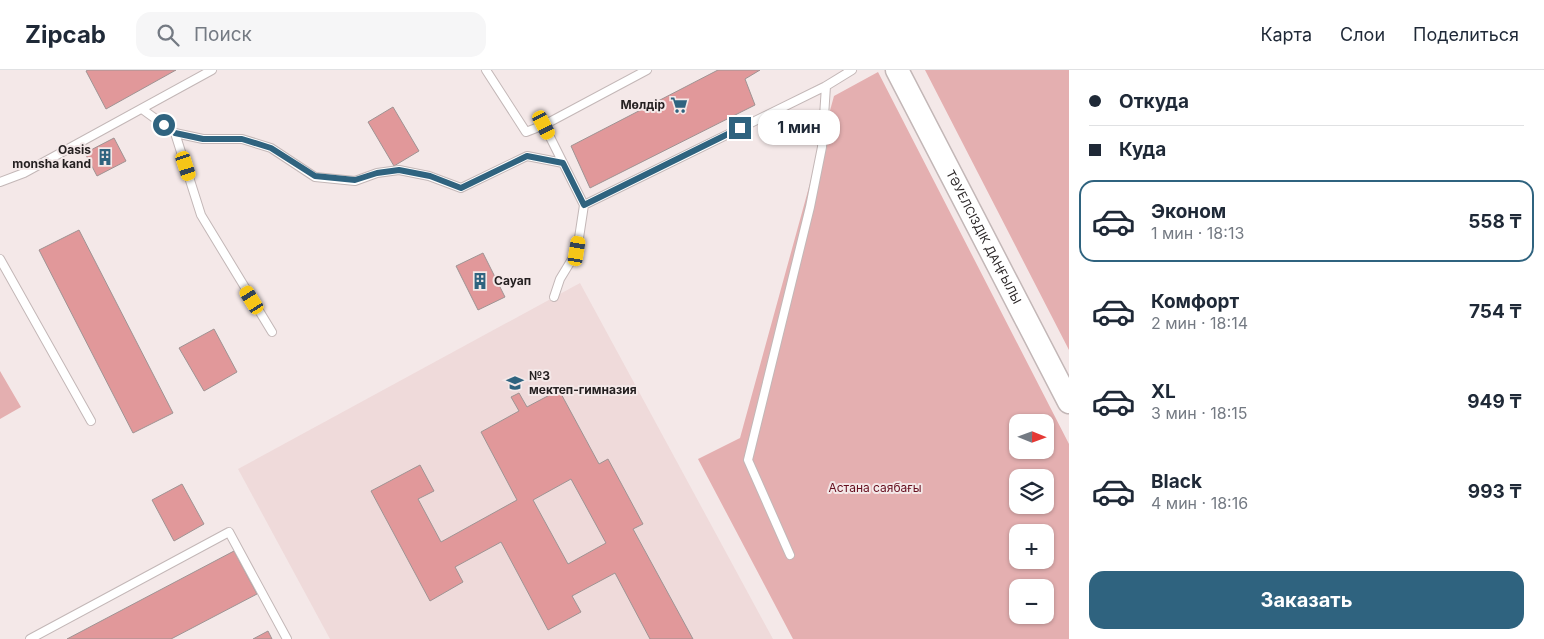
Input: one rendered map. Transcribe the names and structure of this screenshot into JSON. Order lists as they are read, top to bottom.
{
  "streets": {
    "street": ["ТӘУЕЛСІЗДІК ДАҢҒЫЛЫ"]
  },
  "parks": ["Астана саябағы"],
  "places": {
    "supermarket": ["Мөлдір"],
    "building": ["Oasis monsha kand", "Сауап"],
    "school or university": ["№3 мектеп-гимназия"]
  },
  "north": "right",
  "page": {
    "header": "Zipcab",
    "search": "Поиск",
    "nav": ["Карта", "Слои", "Поделиться"],
    "banner": ["Откуда", "Куда"],
    "bubble": "1 мин",
    "list": [
      {
        "name": "Эконом",
        "note": "1 мин · 18:13",
        "value": "558 ₸"
      },
      {
        "name": "Комфорт",
        "note": "2 мин · 18:14",
        "value": "754 ₸"
      },
      {
        "name": "XL",
        "note": "3 мин · 18:15",
        "value": "949 ₸"
      },
      {
        "name": "Black",
        "note": "4 мин · 18:16",
        "value": "993 ₸"
      }
    ],
    "map_buttons": ["+", "−"],
    "buttons": "Заказать"
  }
}
